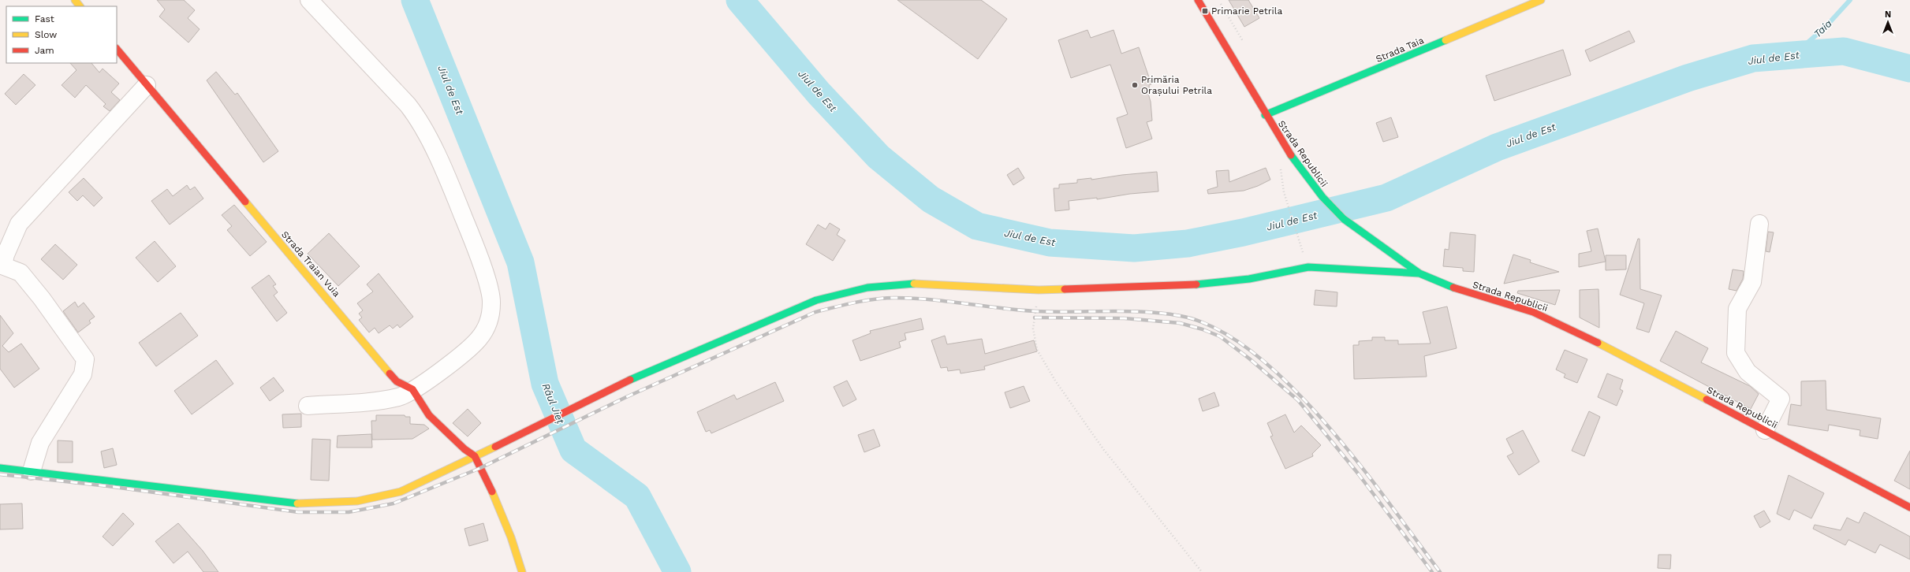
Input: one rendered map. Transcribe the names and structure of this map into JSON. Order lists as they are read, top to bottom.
{
  "streets": {
    "street": ["Strada Taia", "Strada Republicii", "Strada Traian Vuia"]
  },
  "crossings": [
    ["Strada Taia", "Strada Republicii"]
  ],
  "water": ["Taia", "Jiul de Est", "Râul Jieț"],
  "places": {
    "transit": ["Primarie Petrila"],
    "other": ["Primăria Orașului Petrila"]
  },
  "legend": ["Fast", "Slow", "Jam"],
  "north": "top"
}
